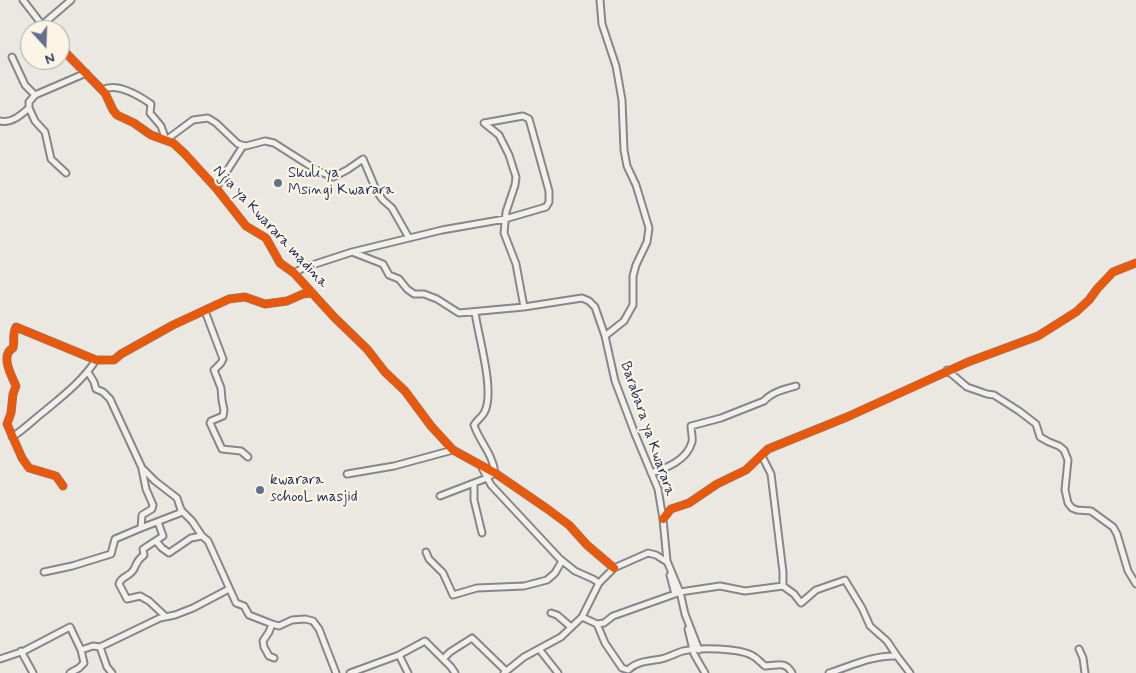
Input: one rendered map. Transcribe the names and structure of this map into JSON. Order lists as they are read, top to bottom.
{
  "streets": {
    "street": ["Njia ya Kwarara madina", "Barabara ya Kwarara"]
  },
  "places": ["Skuli ya Msingi Kwarara", "kwarara schooL masjid"],
  "north": "bottom"
}
